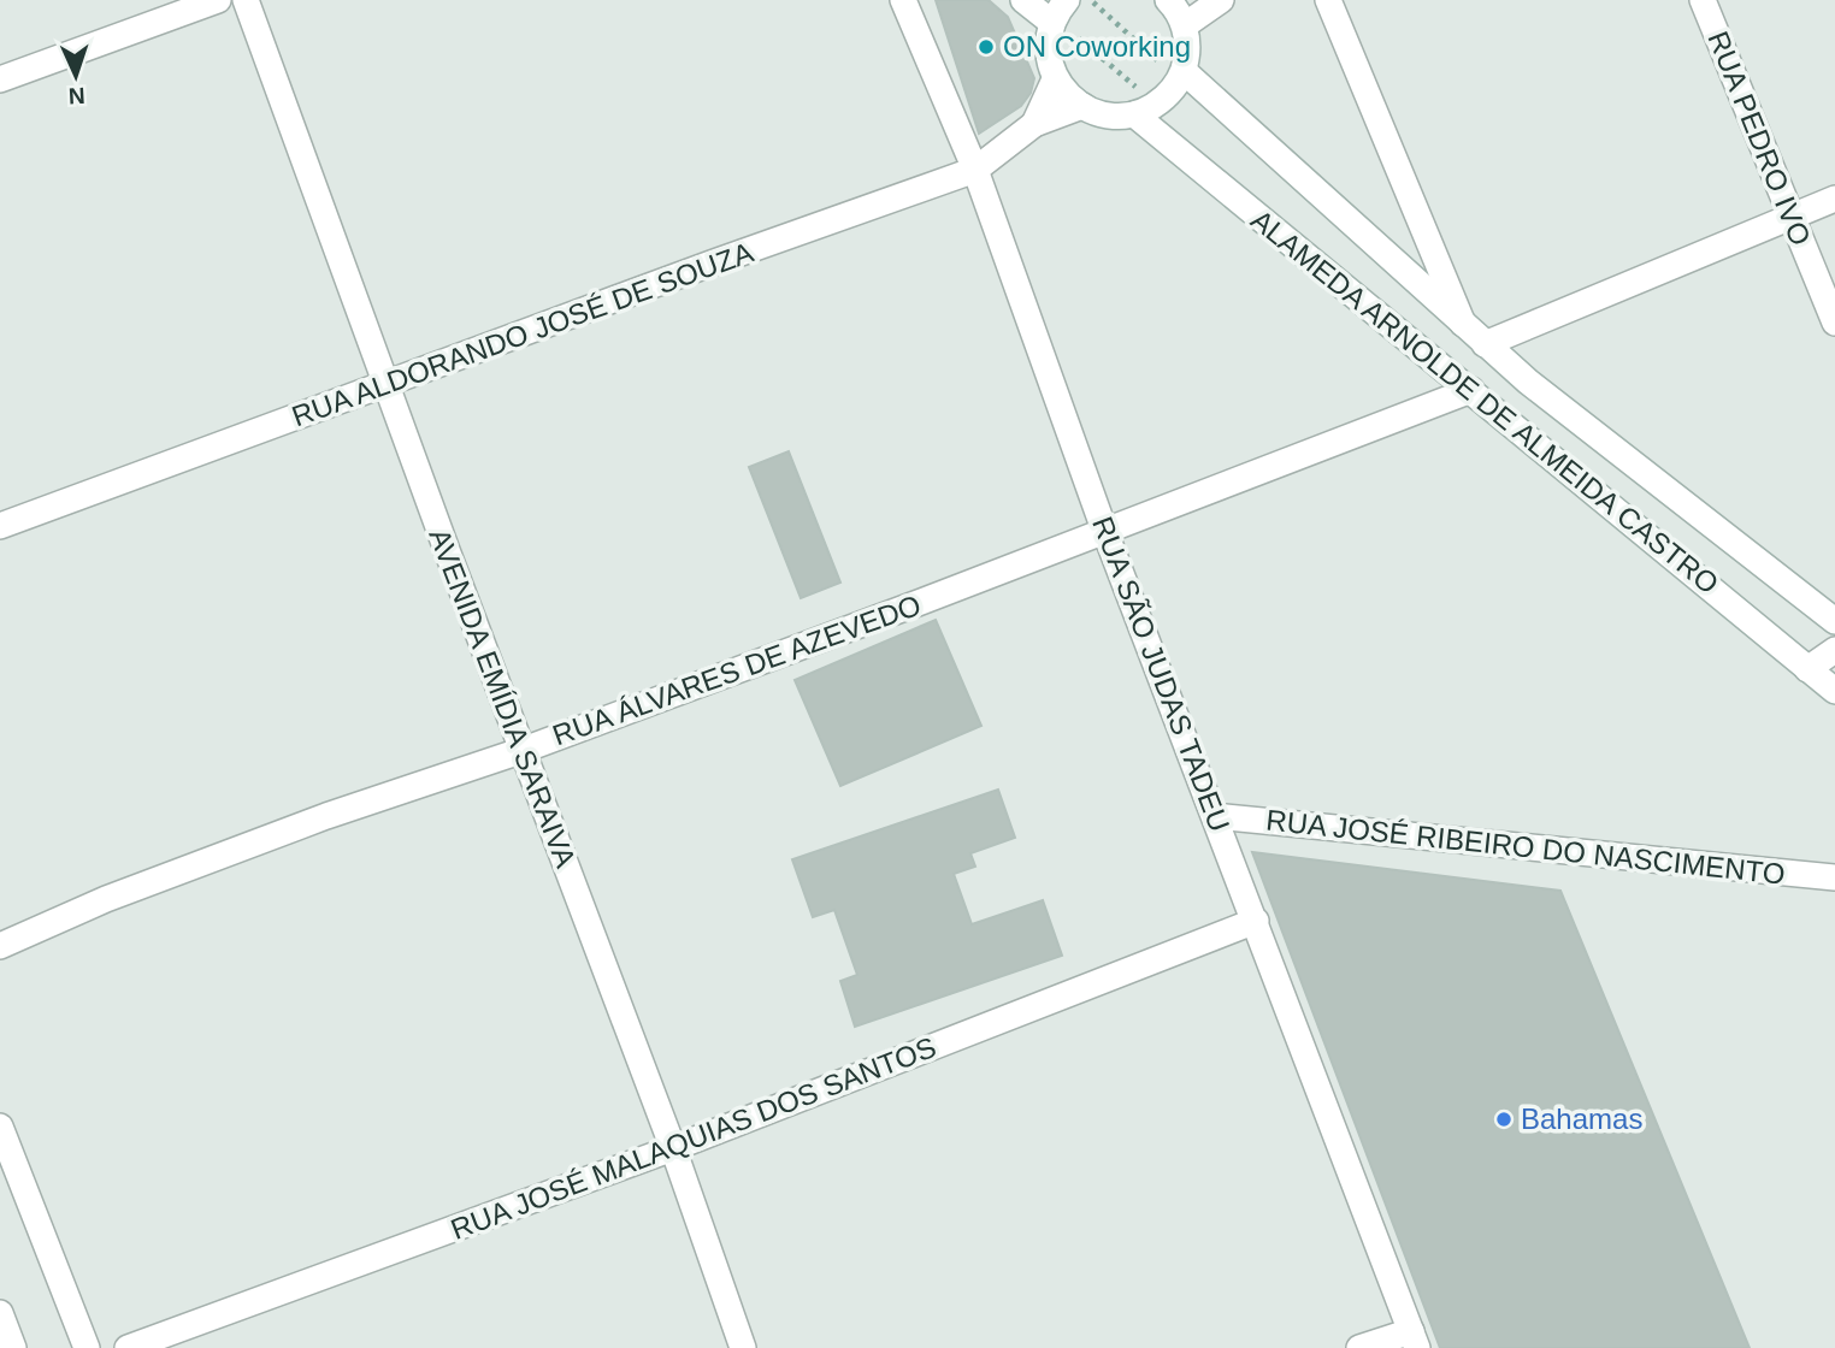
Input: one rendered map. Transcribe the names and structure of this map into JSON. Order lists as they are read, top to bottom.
{
  "streets": {
    "street": [
      "RUA PEDRO IVO",
      "RUA ALDORANDO JOSÉ DE SOUZA",
      "ALAMEDA ARNOLDE DE ALMEIDA CASTRO",
      "RUA ÁLVARES DE AZEVEDO",
      "RUA SÃO JUDAS TADEU",
      "AVENIDA EMÍDIA SARAIVA",
      "RUA JOSÉ RIBEIRO DO NASCIMENTO",
      "RUA JOSÉ MALAQUIAS DOS SANTOS"
    ]
  },
  "crossings": [
    ["RUA ALDORANDO JOSÉ DE SOUZA", "RUA SÃO JUDAS TADEU"],
    ["RUA ALDORANDO JOSÉ DE SOUZA", "AVENIDA EMÍDIA SARAIVA"],
    ["ALAMEDA ARNOLDE DE ALMEIDA CASTRO", "RUA ÁLVARES DE AZEVEDO"],
    ["RUA ÁLVARES DE AZEVEDO", "RUA SÃO JUDAS TADEU"],
    ["RUA ÁLVARES DE AZEVEDO", "AVENIDA EMÍDIA SARAIVA"],
    ["RUA SÃO JUDAS TADEU", "RUA JOSÉ RIBEIRO DO NASCIMENTO"],
    ["RUA SÃO JUDAS TADEU", "RUA JOSÉ MALAQUIAS DOS SANTOS"],
    ["AVENIDA EMÍDIA SARAIVA", "RUA JOSÉ MALAQUIAS DOS SANTOS"]
  ],
  "places": ["ON Coworking", "Bahamas"],
  "north": "bottom"
}
